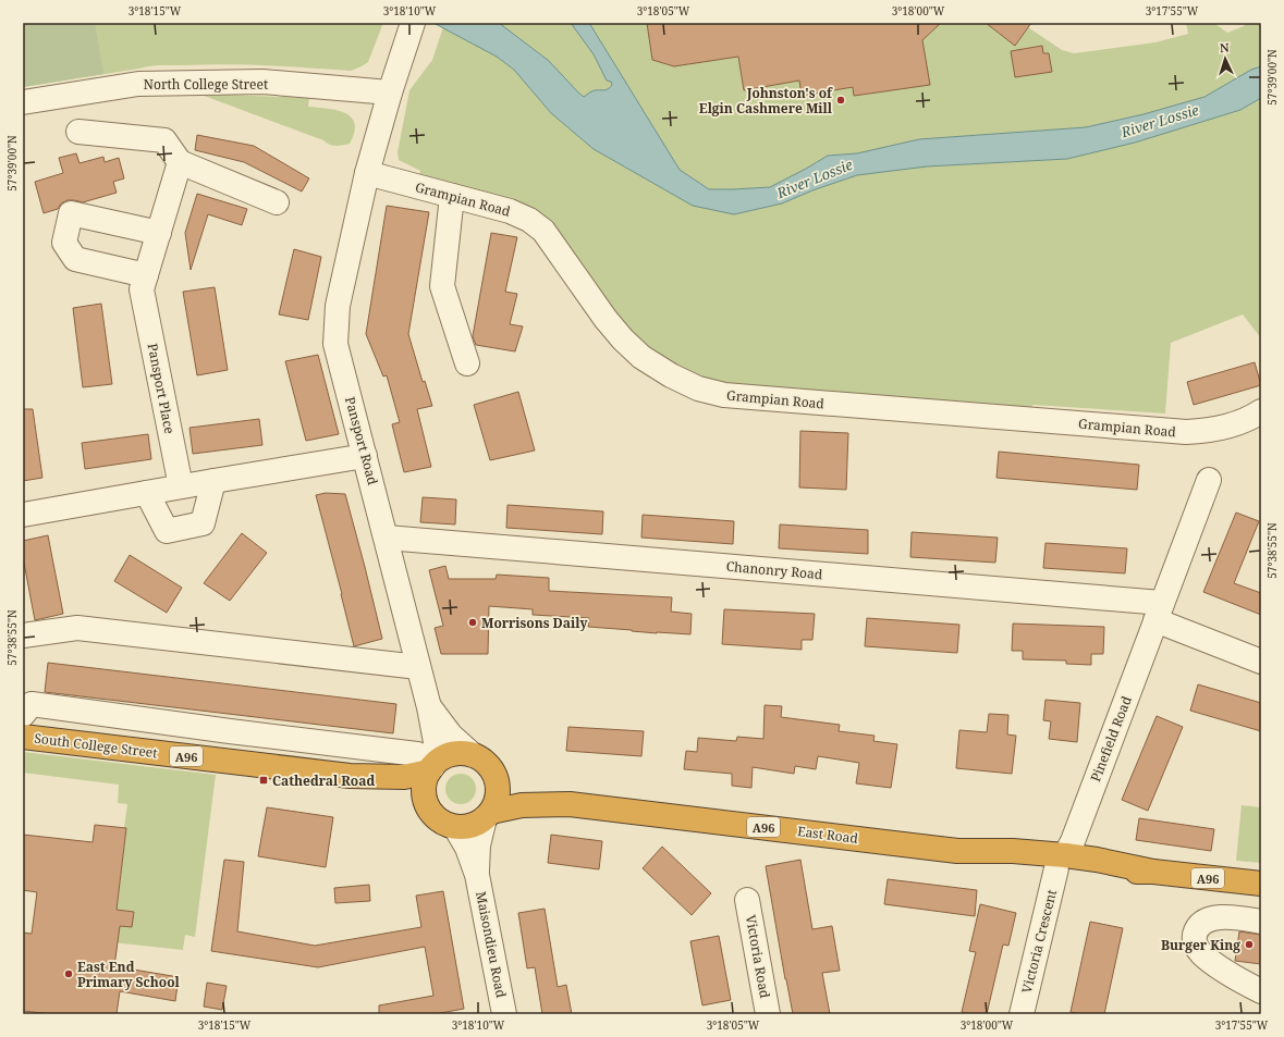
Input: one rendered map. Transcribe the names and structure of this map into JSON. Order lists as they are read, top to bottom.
{
  "streets": {
    "highway": ["South College Street", "A96", "East Road"],
    "street": [
      "North College Street",
      "Grampian Road",
      "Pansport Place",
      "Pansport Road",
      "Chanonry Road",
      "Pinefield Road",
      "Victoria Crescent",
      "Maisondieu Road",
      "Victoria Road"
    ]
  },
  "crossings": [
    ["North College Street", "Pansport Road"],
    ["Grampian Road", "Pansport Road"],
    ["Pansport Road", "Chanonry Road"],
    ["Pansport Road", "A96"],
    ["Chanonry Road", "Pinefield Road"],
    ["Pinefield Road", "A96"],
    ["Pinefield Road", "East Road"],
    ["Pinefield Road", "Victoria Crescent"],
    ["South College Street", "A96"],
    ["A96", "East Road"],
    ["A96", "Victoria Crescent"],
    ["East Road", "Victoria Crescent"]
  ],
  "water": ["River Lossie"],
  "places": {
    "other": [
      "Johnston's of Elgin Cashmere Mill",
      "Morrisons Daily",
      "Burger King",
      "East End Primary School"
    ],
    "transit": ["Cathedral Road"]
  },
  "north": "top",
  "coordinates": [
    "3°18'15\"W",
    "3°18'10\"W",
    "3°18'05\"W",
    "3°18'00\"W",
    "3°17'55\"W",
    "57°39'00\"N",
    "57°38'55\"N"
  ]
}
